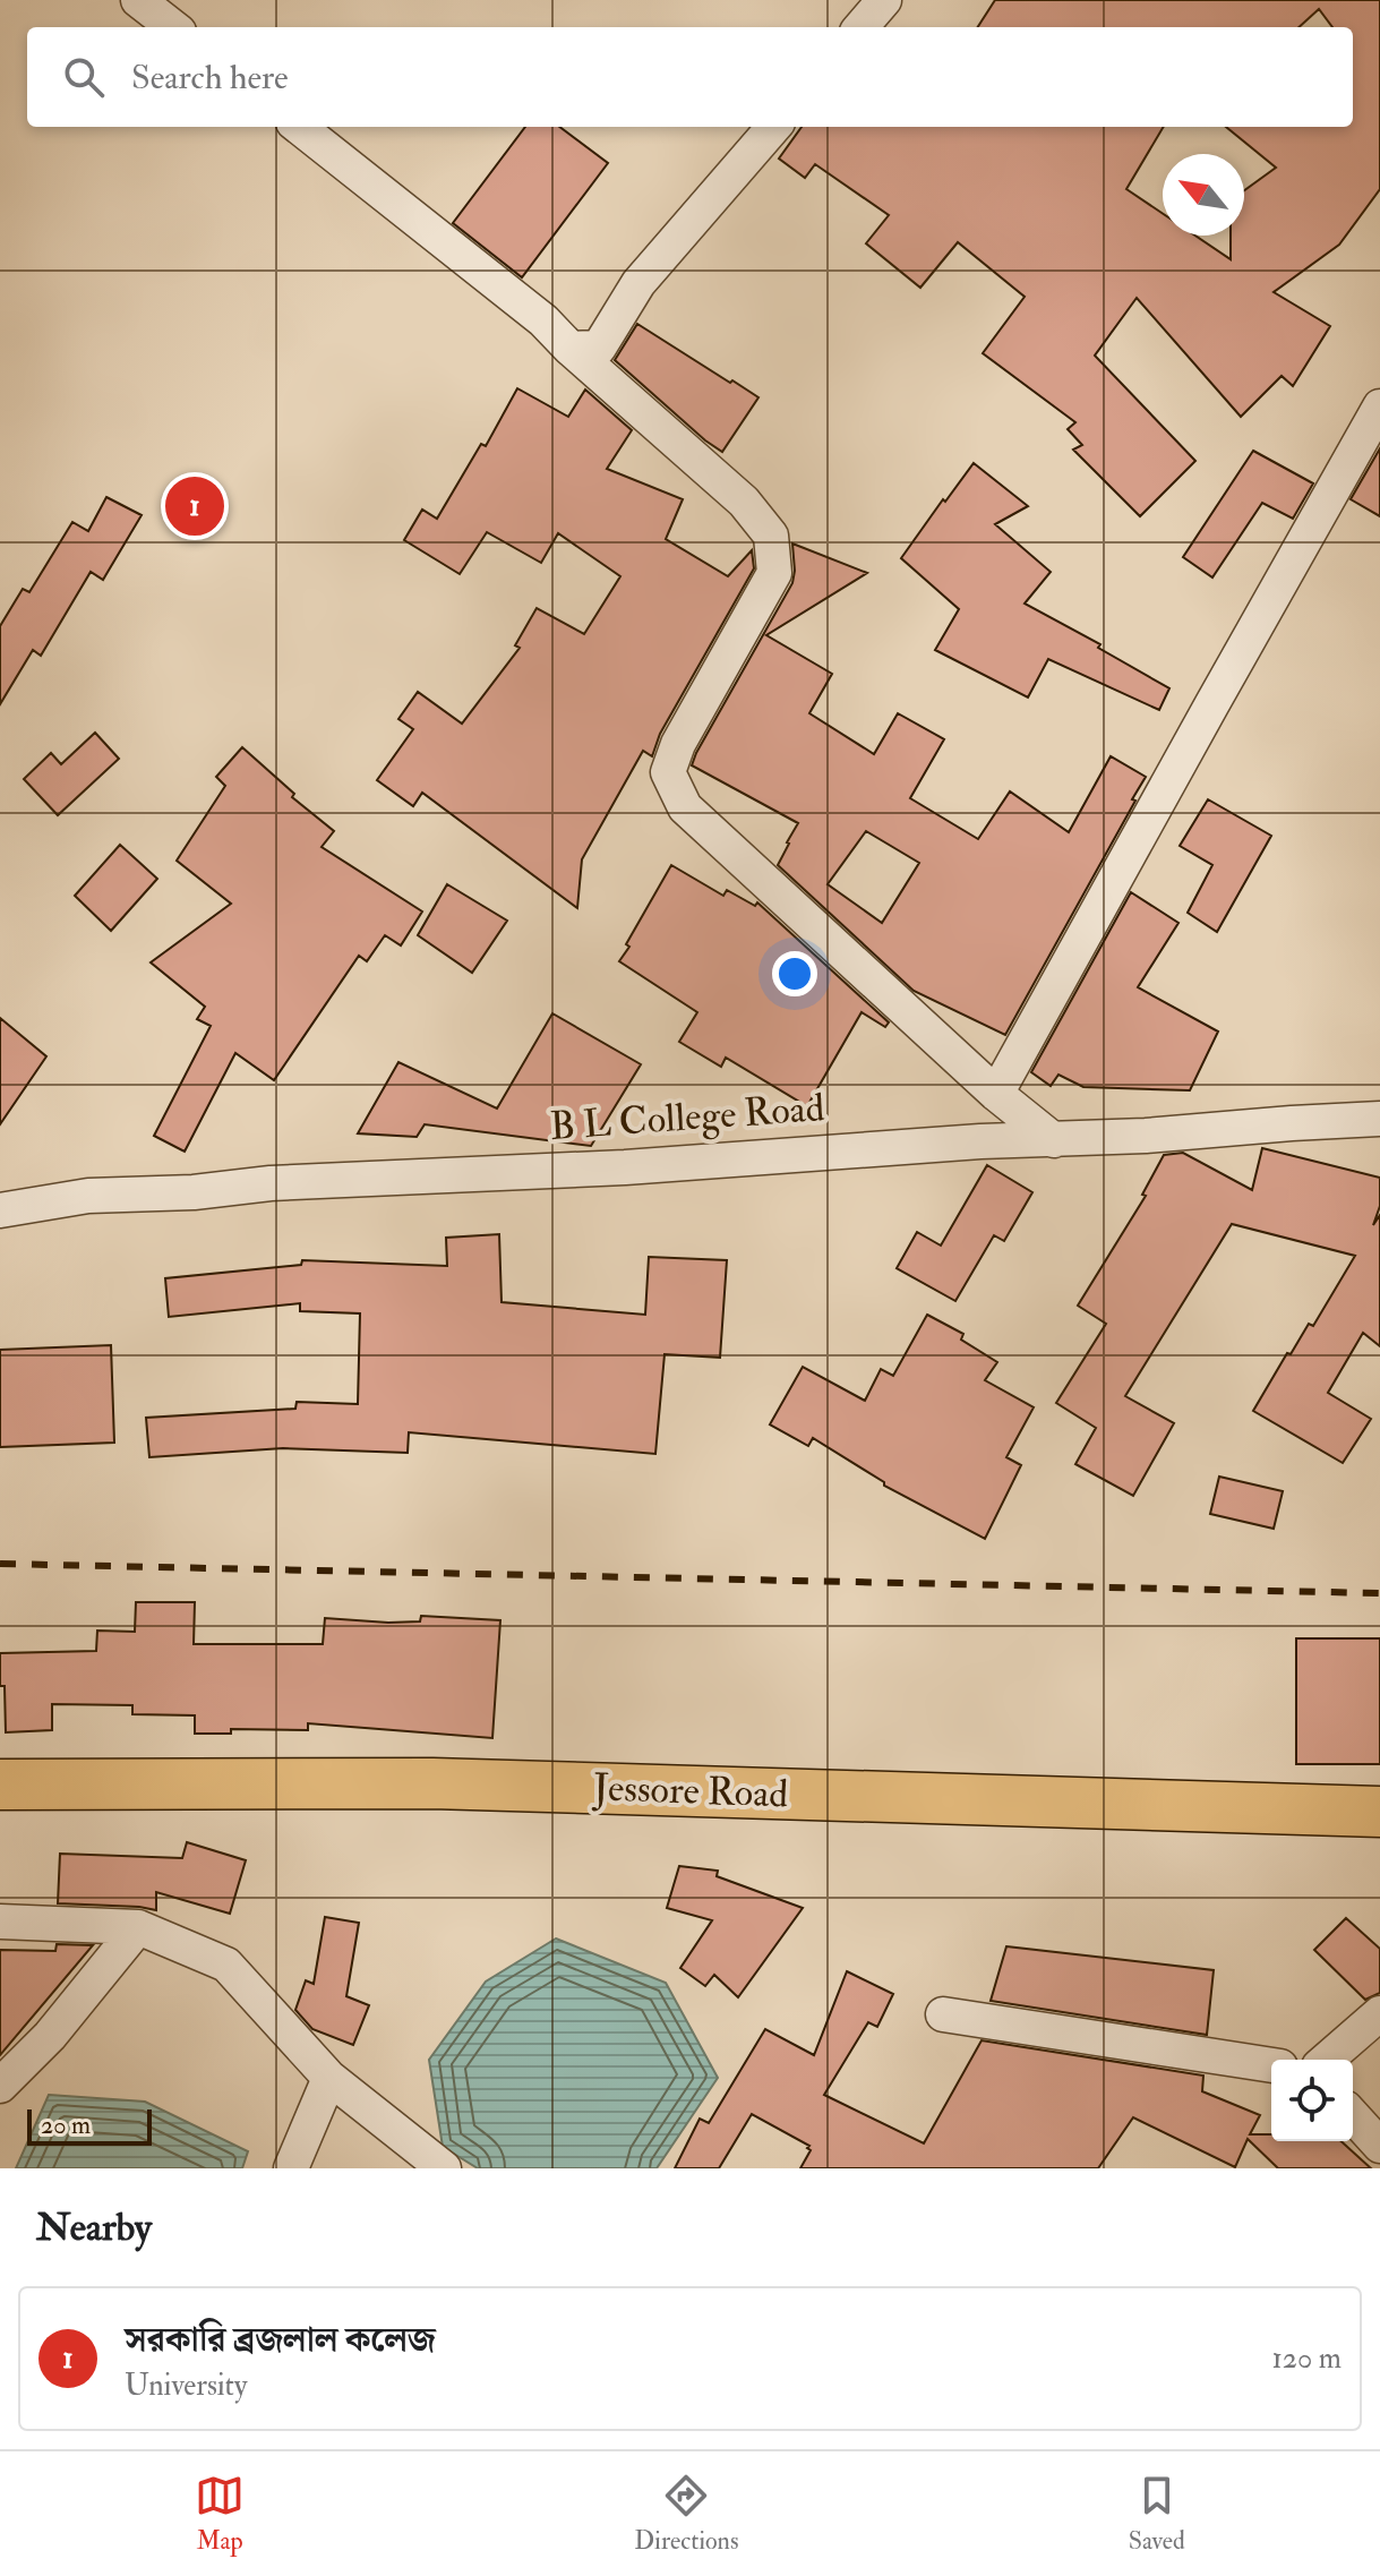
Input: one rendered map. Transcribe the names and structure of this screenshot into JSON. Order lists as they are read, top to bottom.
{
  "streets": {
    "highway": ["Jessore Road"],
    "street": ["B L College Road"]
  },
  "scale_bar": "20 m",
  "north": "top left",
  "page": {
    "search": "Search here",
    "pins": "1",
    "scale": "20 m",
    "heading": "Nearby",
    "list": [
      {
        "mark": "1",
        "name": "সরকারি ব্রজলাল কলেজ",
        "note": "University",
        "value": "120 m"
      }
    ],
    "nav": ["Map", "Directions", "Saved"]
  }
}
